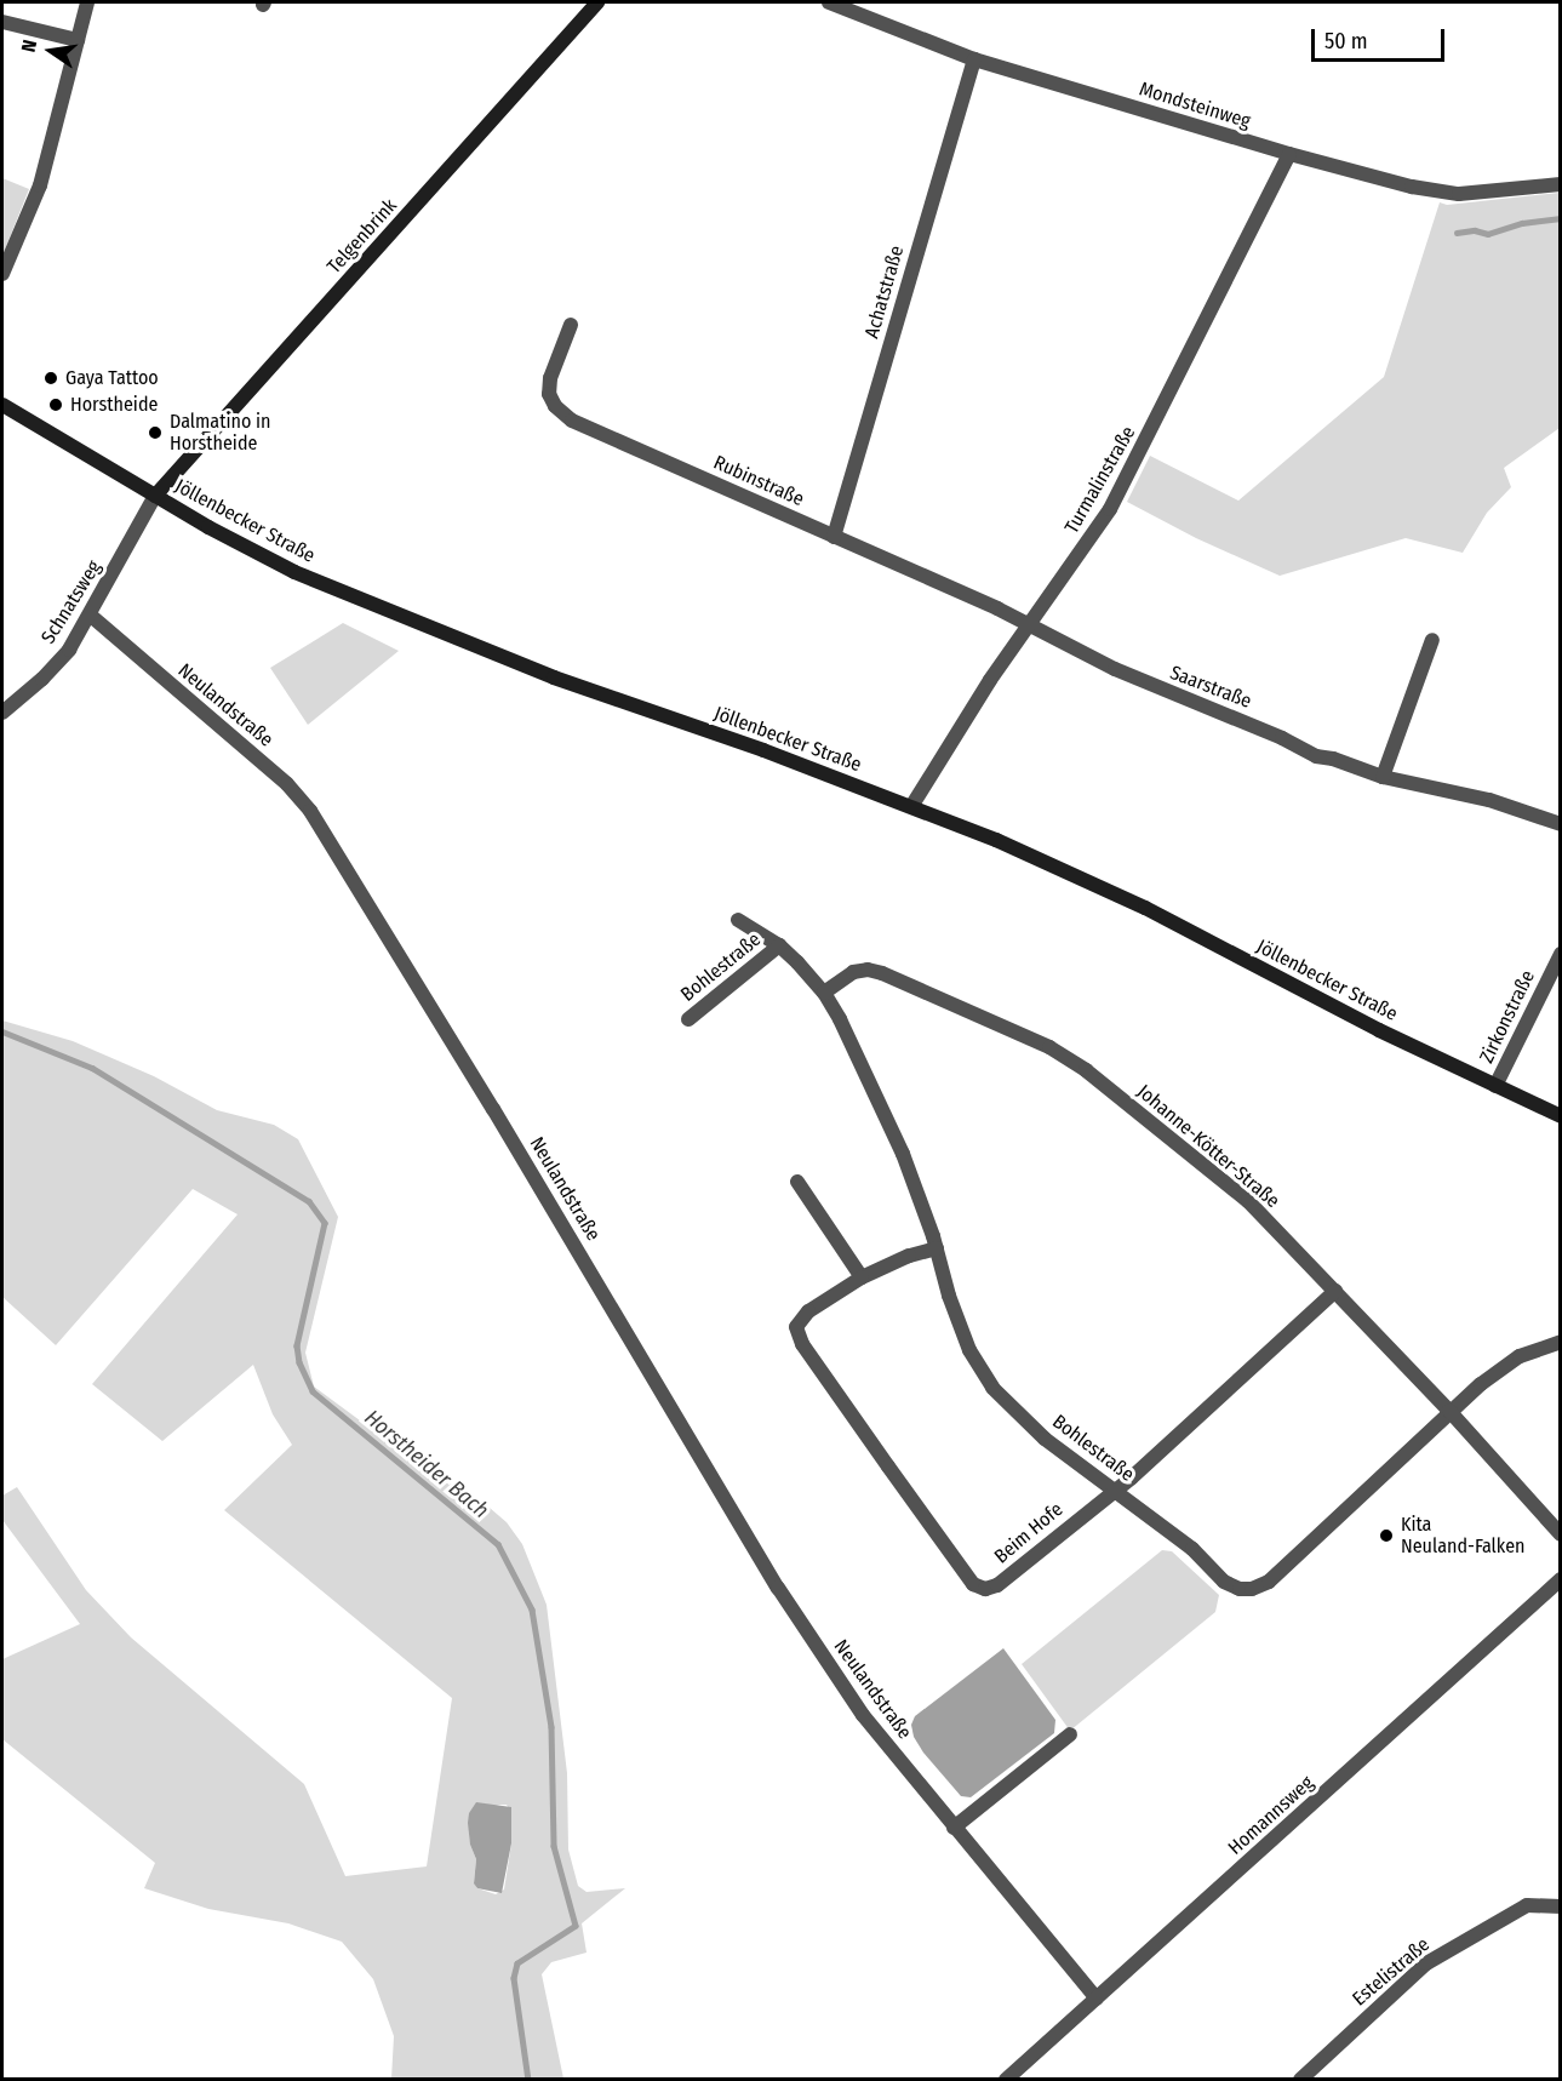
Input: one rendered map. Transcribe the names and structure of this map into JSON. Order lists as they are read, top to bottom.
{
  "streets": {
    "main road": ["Telgenbrink", "Jöllenbecker Straße"],
    "street": [
      "Mondsteinweg",
      "Achatstraße",
      "Turmalinstraße",
      "Rubinstraße",
      "Schnatsweg",
      "Saarstraße",
      "Neulandstraße",
      "Bohlestraße",
      "Zirkonstraße",
      "Johanne-Kötter-Straße",
      "Beim Hofe",
      "Homannsweg",
      "Estelistraße"
    ]
  },
  "crossings": [
    ["Mondsteinweg", "Achatstraße"],
    ["Mondsteinweg", "Turmalinstraße"],
    ["Telgenbrink", "Jöllenbecker Straße"],
    ["Telgenbrink", "Schnatsweg"],
    ["Achatstraße", "Rubinstraße"],
    ["Turmalinstraße", "Rubinstraße"],
    ["Turmalinstraße", "Jöllenbecker Straße"],
    ["Turmalinstraße", "Saarstraße"],
    ["Rubinstraße", "Saarstraße"],
    ["Jöllenbecker Straße", "Schnatsweg"],
    ["Jöllenbecker Straße", "Zirkonstraße"],
    ["Schnatsweg", "Neulandstraße"],
    ["Neulandstraße", "Homannsweg"],
    ["Bohlestraße", "Johanne-Kötter-Straße"],
    ["Bohlestraße", "Beim Hofe"],
    ["Johanne-Kötter-Straße", "Beim Hofe"]
  ],
  "water": ["Horstheider Bach"],
  "places": [
    "Gaya Tattoo",
    "Horstheide",
    "Dalmatino in Horstheide",
    "Kita Neuland-Falken"
  ],
  "scale_bar": "50 m",
  "north": "left"
}
